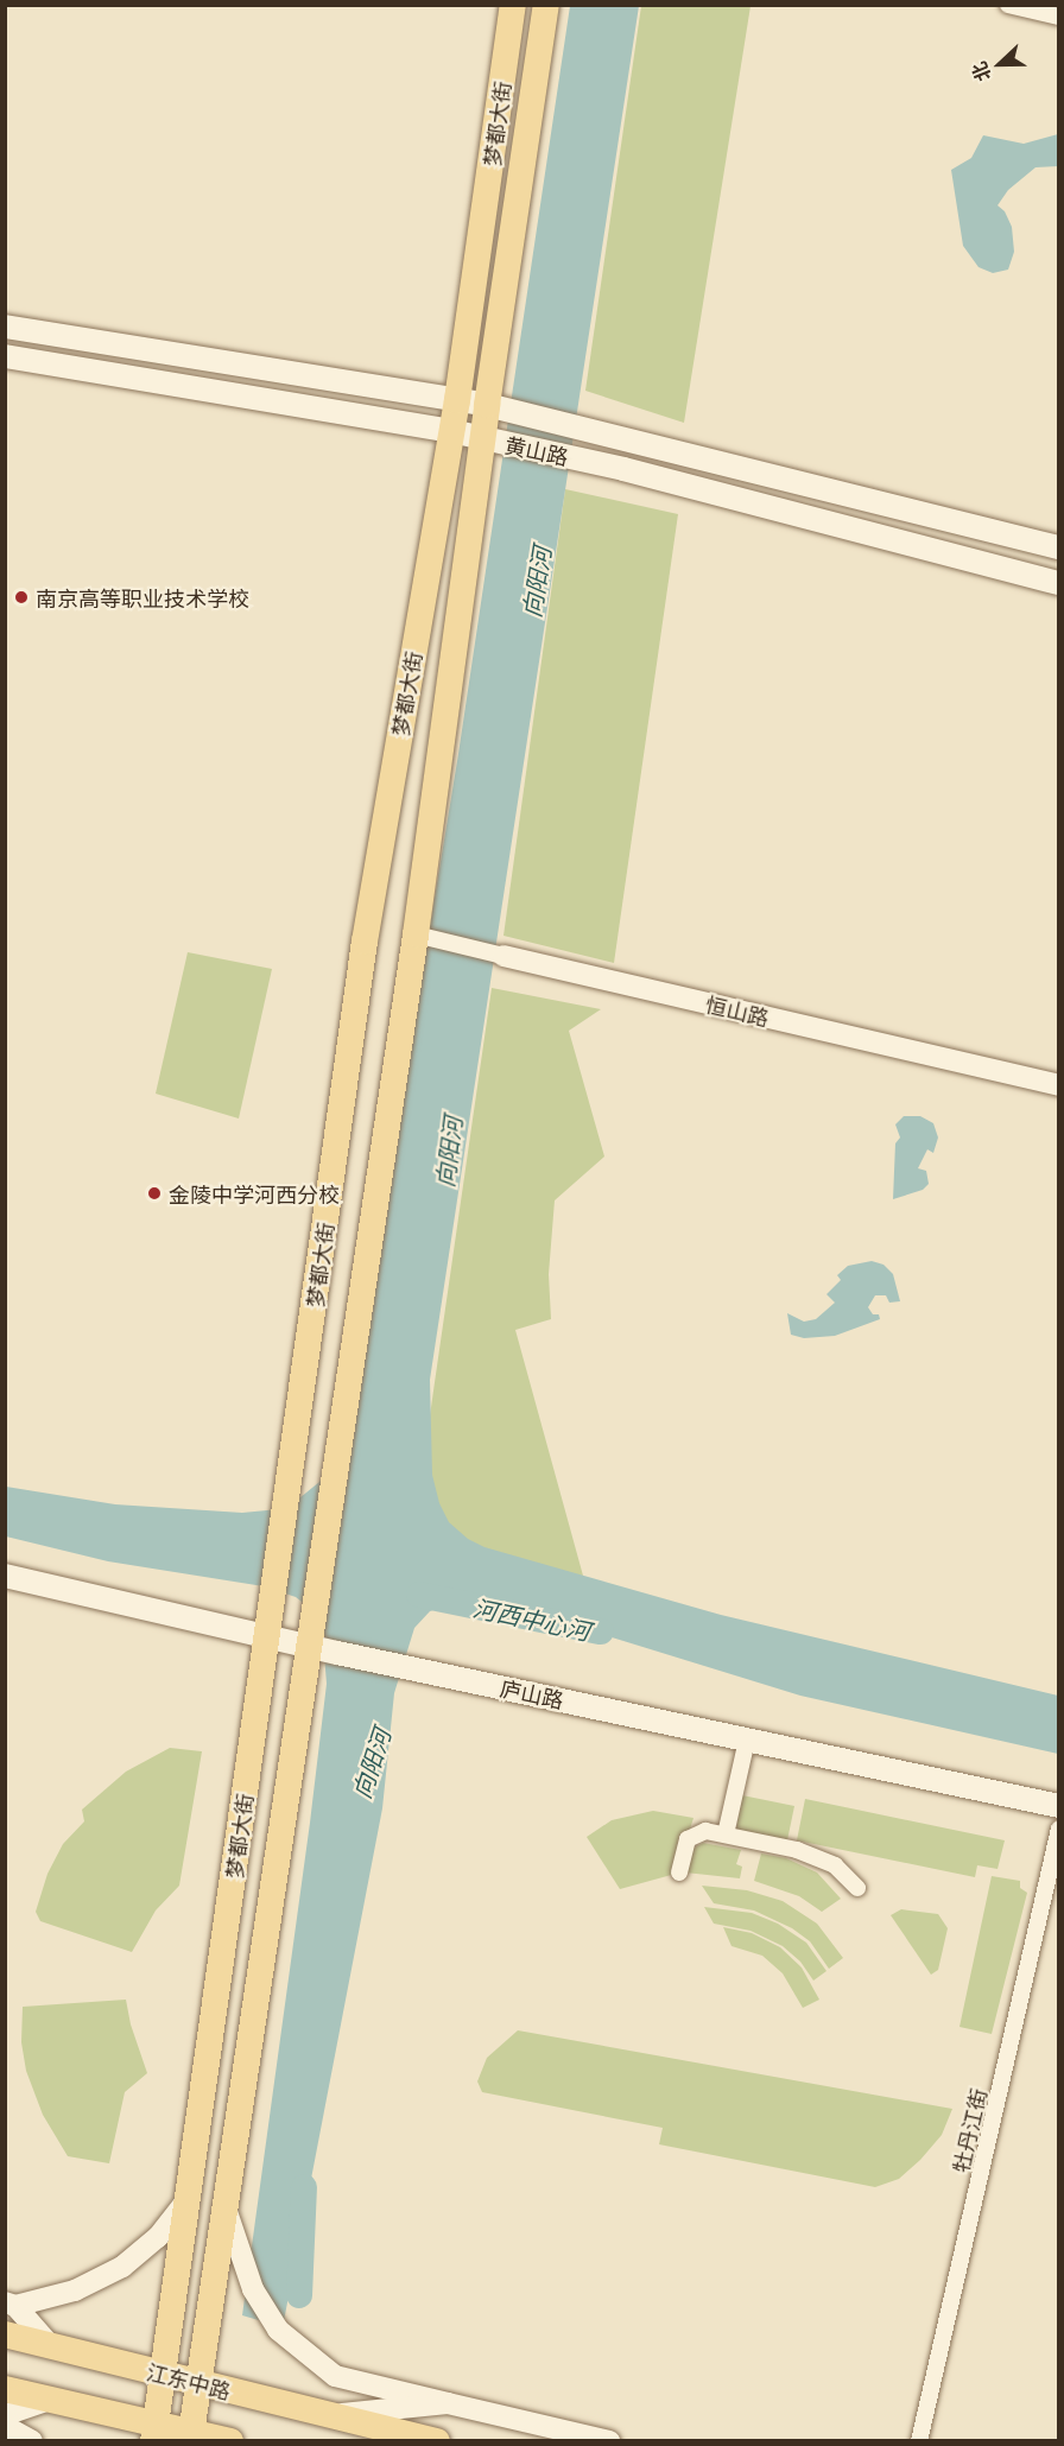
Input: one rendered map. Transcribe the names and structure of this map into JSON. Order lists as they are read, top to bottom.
{
  "streets": {
    "main road": [
      "梦都大街",
      "黄山路",
      "庐山路",
      "江东中路"
    ],
    "street": ["恒山路", "牡丹江街"]
  },
  "crossings": [
    ["梦都大街", "黄山路"],
    ["梦都大街", "恒山路"],
    ["梦都大街", "庐山路"],
    ["梦都大街", "江东中路"]
  ],
  "water": ["向阳河", "河西中心河"],
  "places": ["南京高等职业技术学校", "金陵中学河西分校"],
  "north": "left"
}
